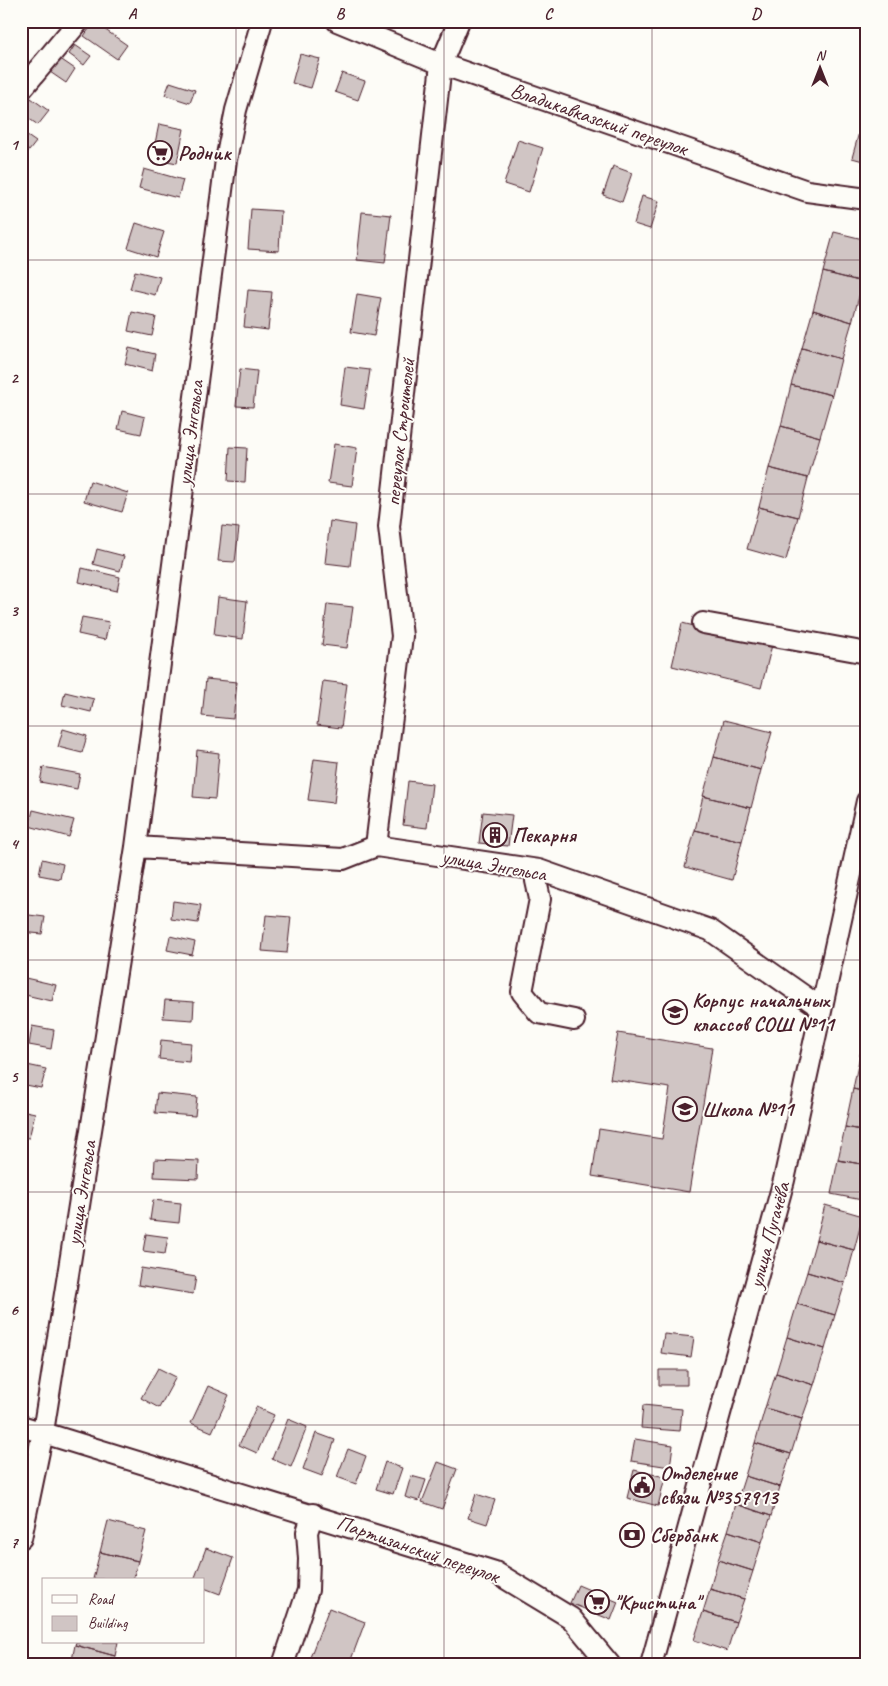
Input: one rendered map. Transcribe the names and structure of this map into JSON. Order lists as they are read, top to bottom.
{
  "streets": {
    "street": [
      "Владикавказский переулок",
      "переулок Строителей",
      "улица Энгельса",
      "улица Пугачёва",
      "Партизанский переулок"
    ]
  },
  "crossings": [
    ["Владикавказский переулок", "переулок Строителей"],
    ["переулок Строителей", "улица Энгельса"],
    ["улица Энгельса", "улица Пугачёва"],
    ["улица Энгельса", "Партизанский переулок"]
  ],
  "places": {
    "supermarket": ["Родник", "\"Кристина\""],
    "building": ["Пекарня"],
    "school or university": ["Корпус начальных классов СОШ №11", "Школа №11"],
    "public building": ["Отделение связи №357913"],
    "bank": ["Сбербанк"]
  },
  "legend": ["Road", "Building"],
  "north": "top",
  "grid": {
    "columns": [
      "A",
      "B",
      "C",
      "D"
    ],
    "rows": [
      "1",
      "2",
      "3",
      "4",
      "5",
      "6",
      "7"
    ]
  }
}
